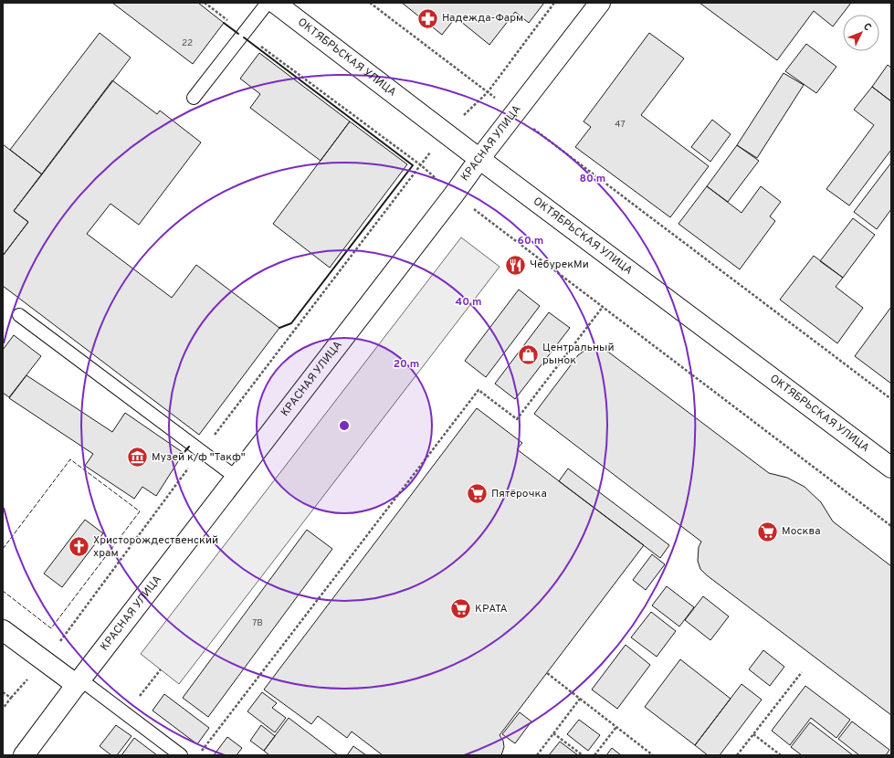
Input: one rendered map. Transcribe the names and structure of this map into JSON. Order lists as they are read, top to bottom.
{
  "streets": {
    "street": ["ОКТЯБРЬСКАЯ УЛИЦА", "КРАСНАЯ УЛИЦА"]
  },
  "crossings": [
    ["ОКТЯБРЬСКАЯ УЛИЦА", "КРАСНАЯ УЛИЦА"]
  ],
  "places": {
    "pharmacy": ["Надежда-Фарм"],
    "restaurant": ["ЧебурекМи"],
    "shop": ["Центральный рынок"],
    "museum": ["Музей к/ф \"Такф\""],
    "supermarket": ["Пятёрочка", "Москва", "КРАТА"],
    "church": ["Христорождественский храм"]
  },
  "house_numbers": ["22", "47", "7В"],
  "north": "top right",
  "rings": [
    "80 m",
    "60 m",
    "40 m",
    "20 m"
  ]
}
